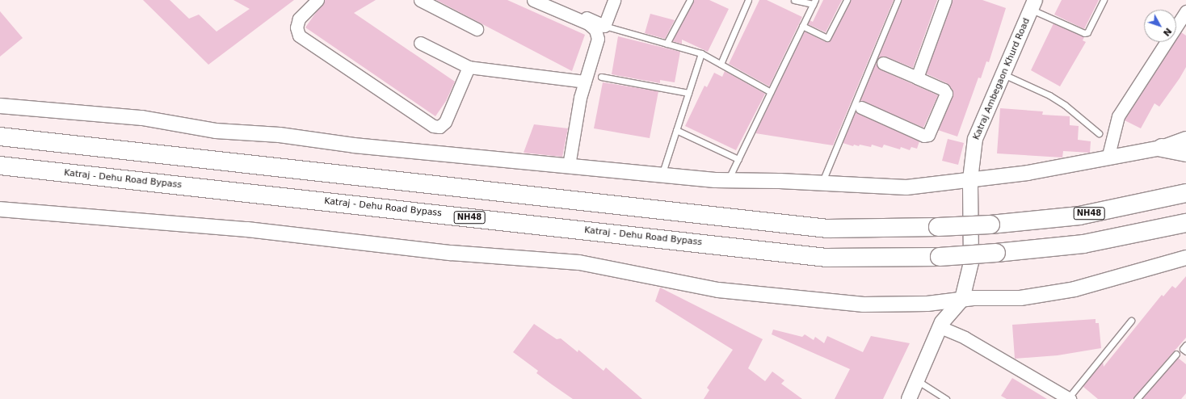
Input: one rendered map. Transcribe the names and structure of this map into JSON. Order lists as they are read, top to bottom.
{
  "streets": {
    "highway": ["Katraj - Dehu Road Bypass", "NH48"],
    "street": ["Katraj Ambegaon Khurd Road"]
  },
  "north": "bottom right"
}
